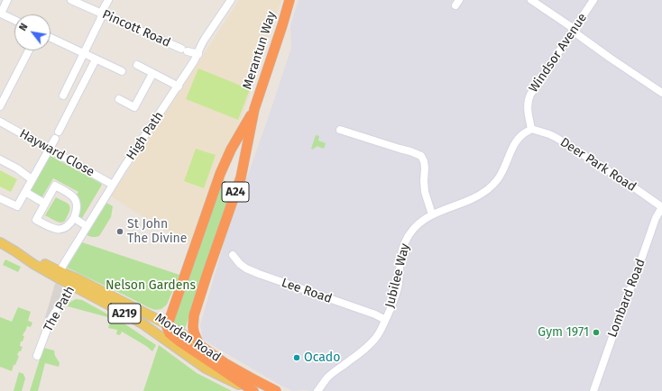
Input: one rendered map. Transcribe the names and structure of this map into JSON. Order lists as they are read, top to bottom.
{
  "streets": {
    "highway": ["Merantun Way", "A24", "Morden Road"],
    "main road": ["A219"],
    "street": [
      "Pincott Road",
      "Windsor Avenue",
      "High Path",
      "Hayward Close",
      "Deer Park Road",
      "Jubilee Way",
      "Lee Road",
      "Lombard Road",
      "The Path"
    ]
  },
  "crossings": [
    ["Pincott Road", "High Path"],
    ["Merantun Way", "Morden Road"],
    ["Windsor Avenue", "Deer Park Road"],
    ["Windsor Avenue", "Jubilee Way"],
    ["High Path", "Hayward Close"],
    ["High Path", "Morden Road"],
    ["Deer Park Road", "Jubilee Way"],
    ["Deer Park Road", "Lombard Road"],
    ["Jubilee Way", "Lee Road"],
    ["The Path", "Morden Road"]
  ],
  "parks": ["Nelson Gardens"],
  "places": ["St John The Divine", "Gym 1971", "Ocado"],
  "north": "top left"
}
